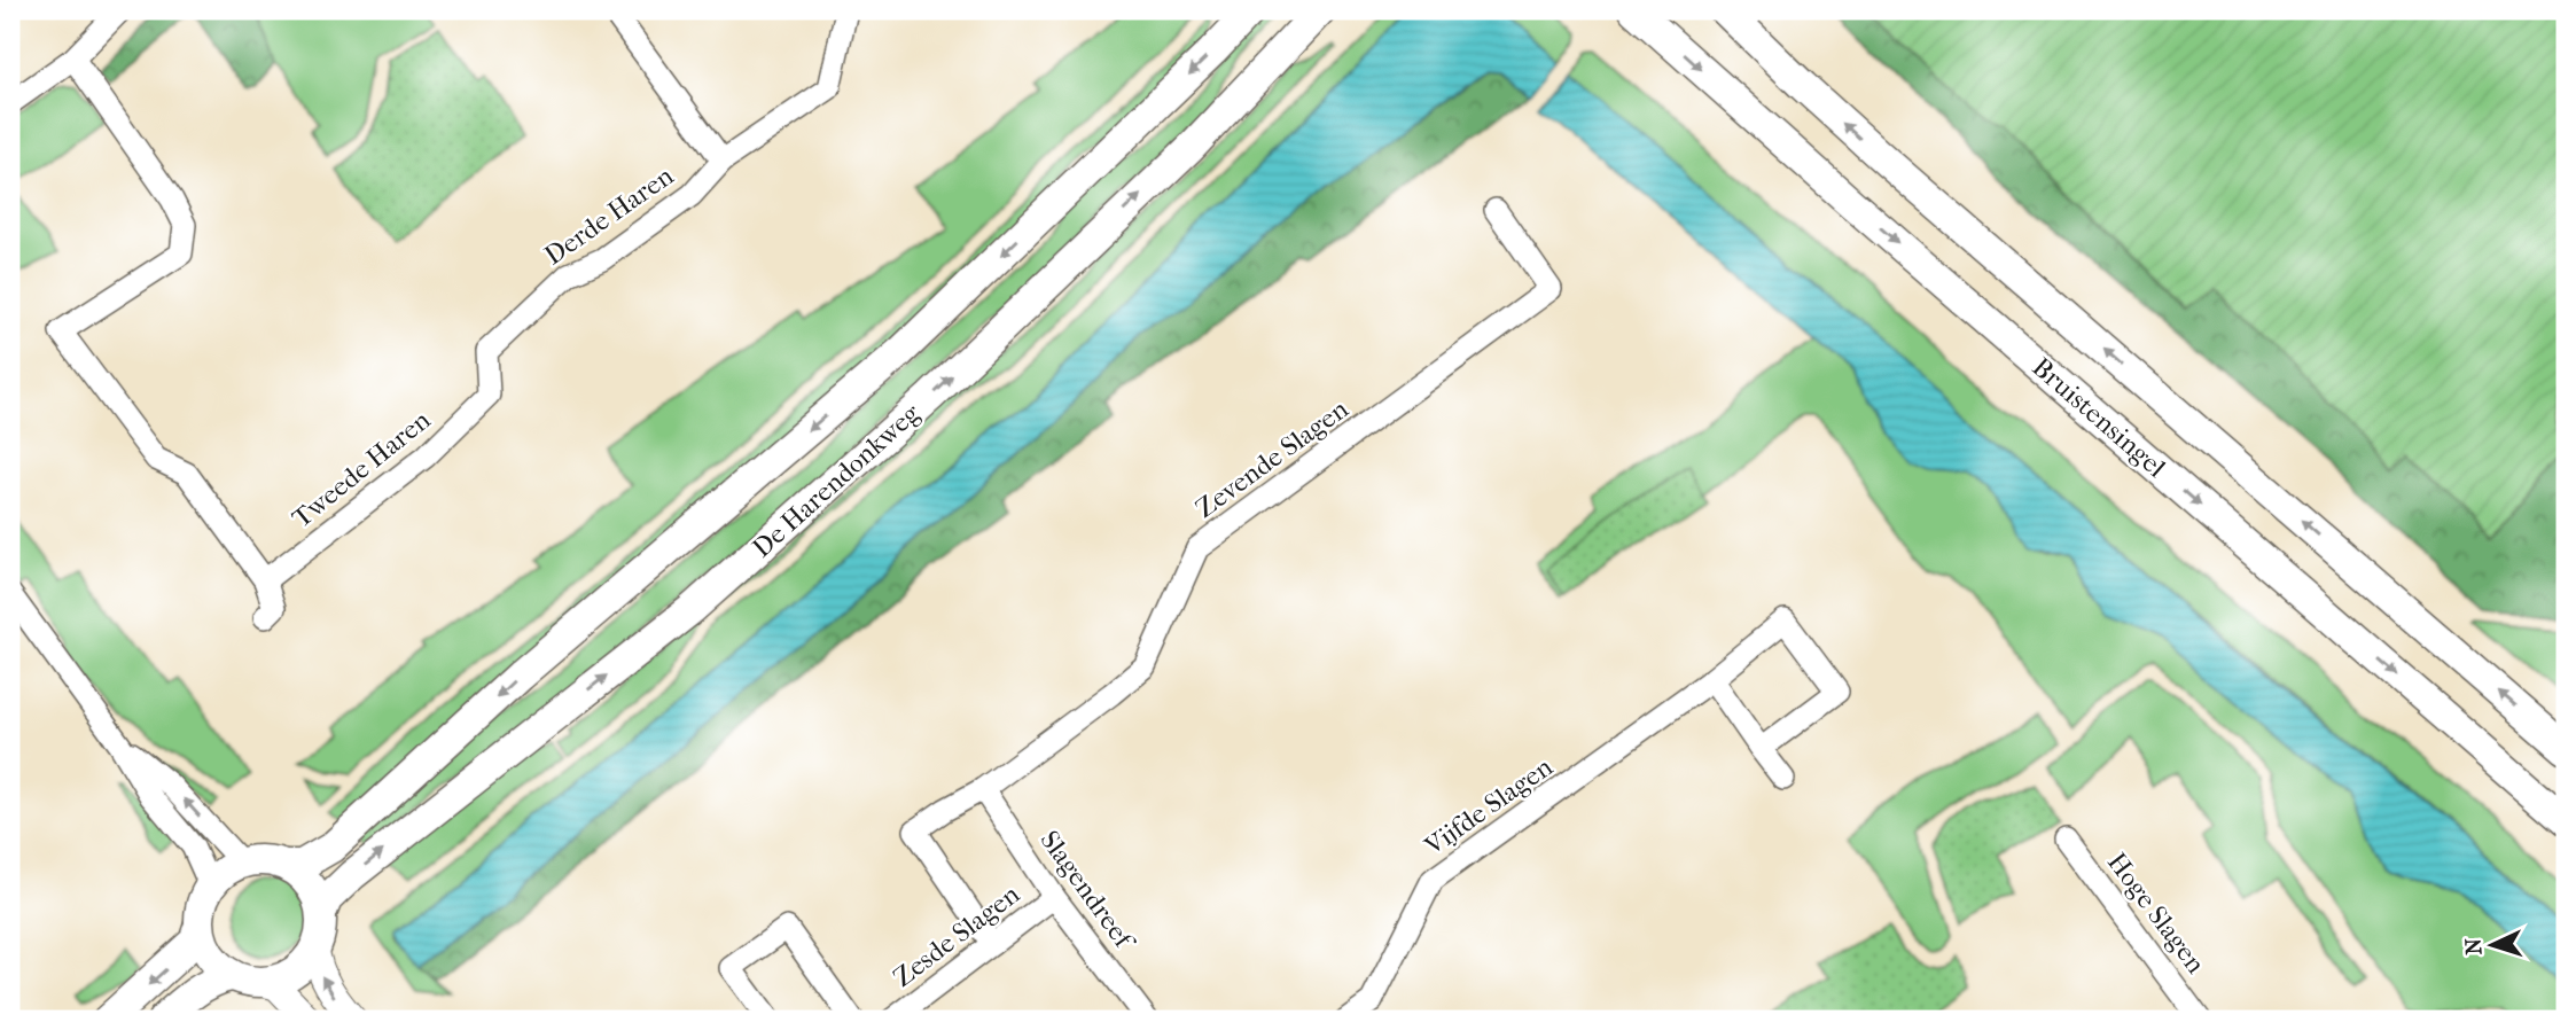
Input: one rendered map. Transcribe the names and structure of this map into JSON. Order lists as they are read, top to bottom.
{
  "streets": {
    "main road": ["Bruistensingel", "De Harendonkweg"],
    "street": [
      "Derde Haren",
      "Zevende Slagen",
      "Tweede Haren",
      "Vijfde Slagen",
      "Slagendreef",
      "Hoge Slagen",
      "Zesde Slagen"
    ]
  },
  "crossings": [
    ["Derde Haren", "Tweede Haren"],
    ["Zevende Slagen", "Slagendreef"],
    ["Zevende Slagen", "Zesde Slagen"],
    ["Slagendreef", "Zesde Slagen"]
  ],
  "north": "left"
}
